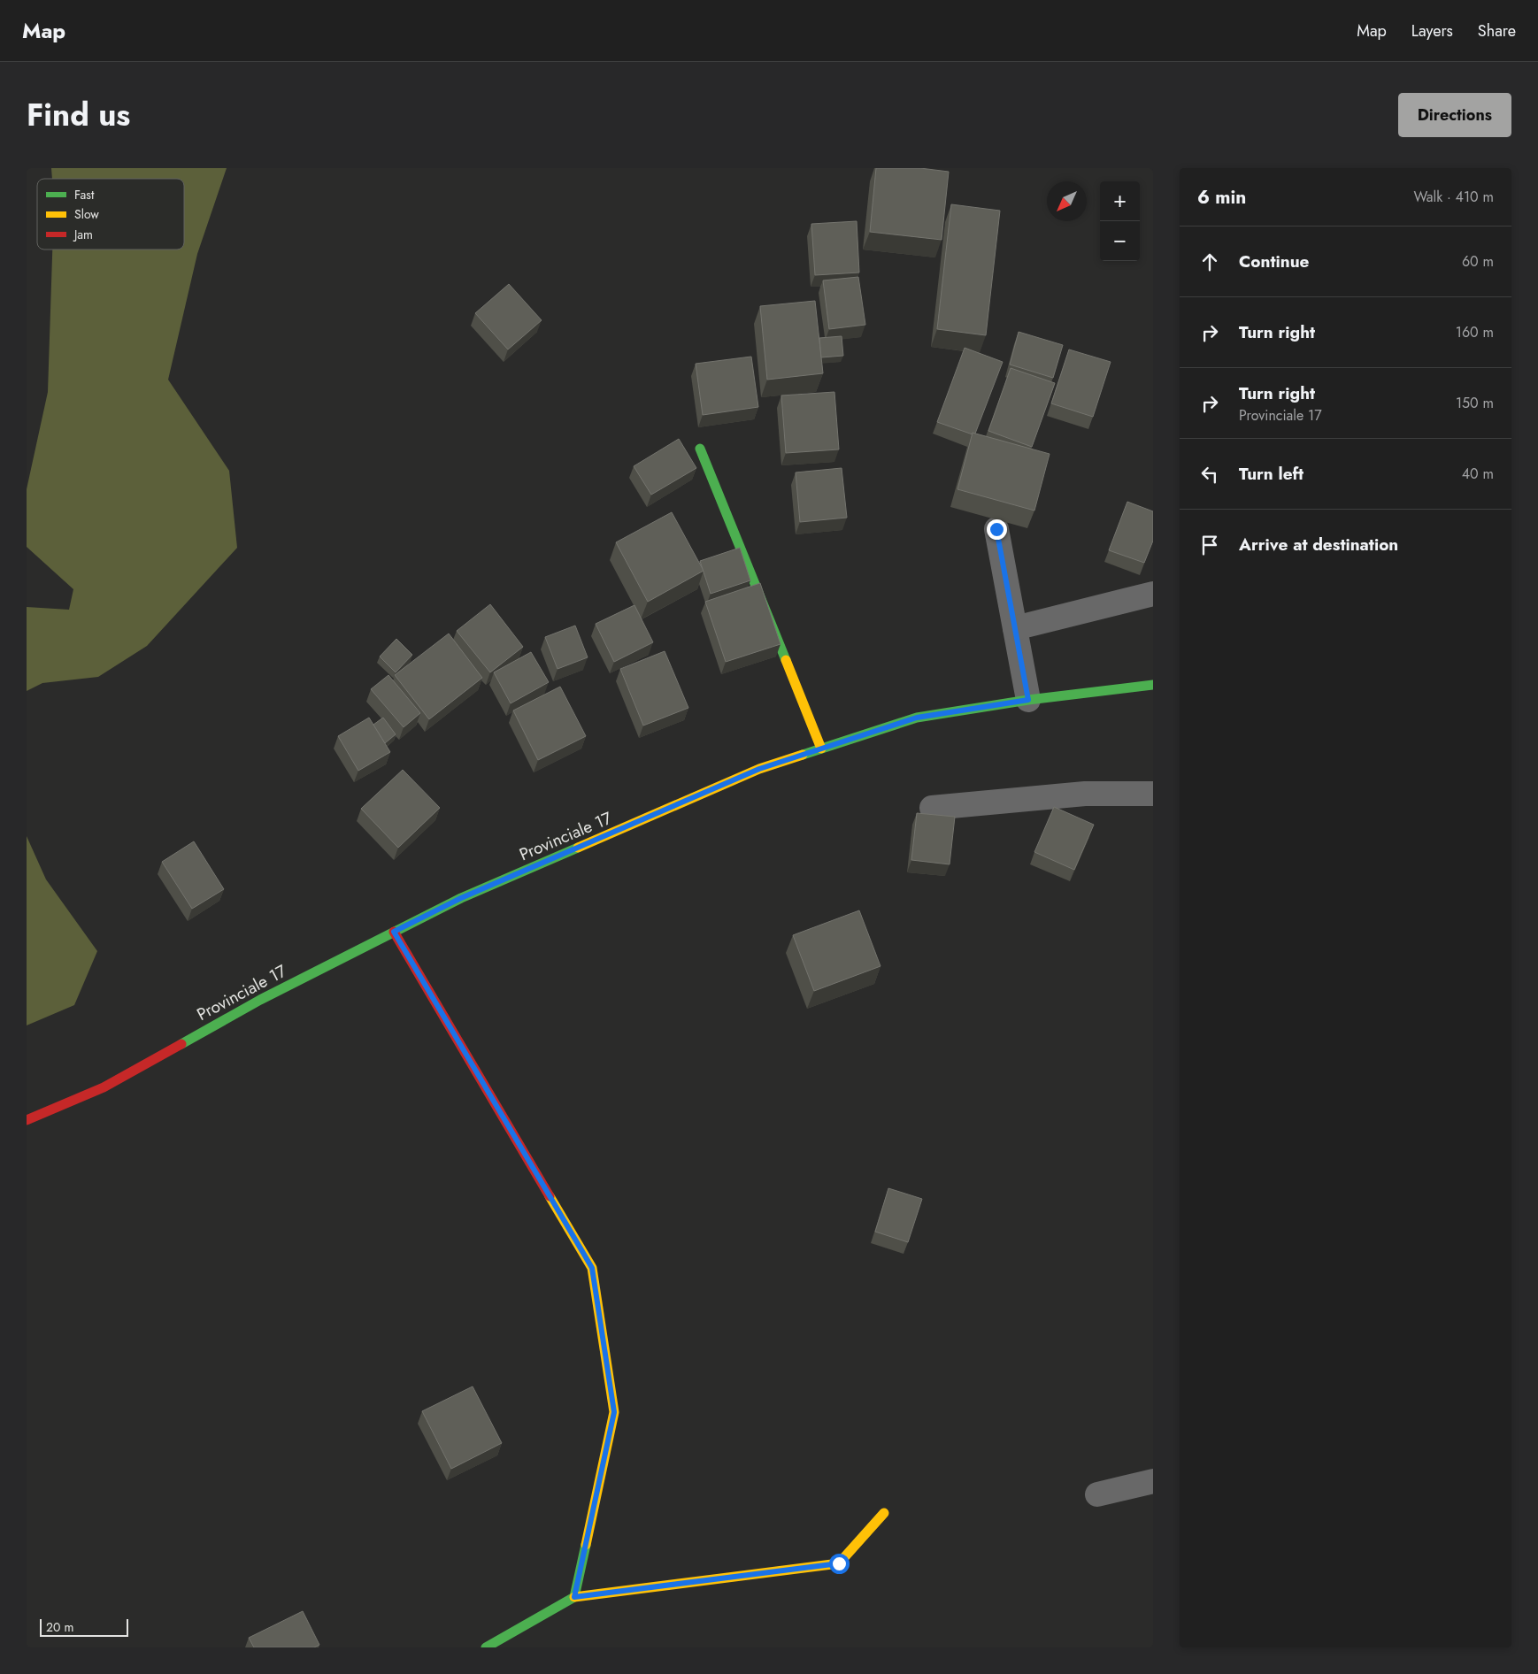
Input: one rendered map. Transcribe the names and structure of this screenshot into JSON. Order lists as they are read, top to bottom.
{
  "streets": {
    "street": ["Provinciale 17"]
  },
  "legend": ["Fast", "Slow", "Jam"],
  "scale_bar": "20 m",
  "north": "bottom left",
  "page": {
    "header": "Map",
    "nav": ["Map", "Layers", "Share"],
    "title": "Find us",
    "buttons": "Directions",
    "heading": ["6 min", "Walk · 410 m"],
    "map_buttons": ["+", "−"],
    "list": [
      ["Continue", "60 m"],
      ["Turn right", "160 m"],
      ["Turn right", "Provinciale 17", "150 m"],
      ["Turn left", "40 m"],
      "Arrive at destination"
    ],
    "scale": "20 m"
  }
}
